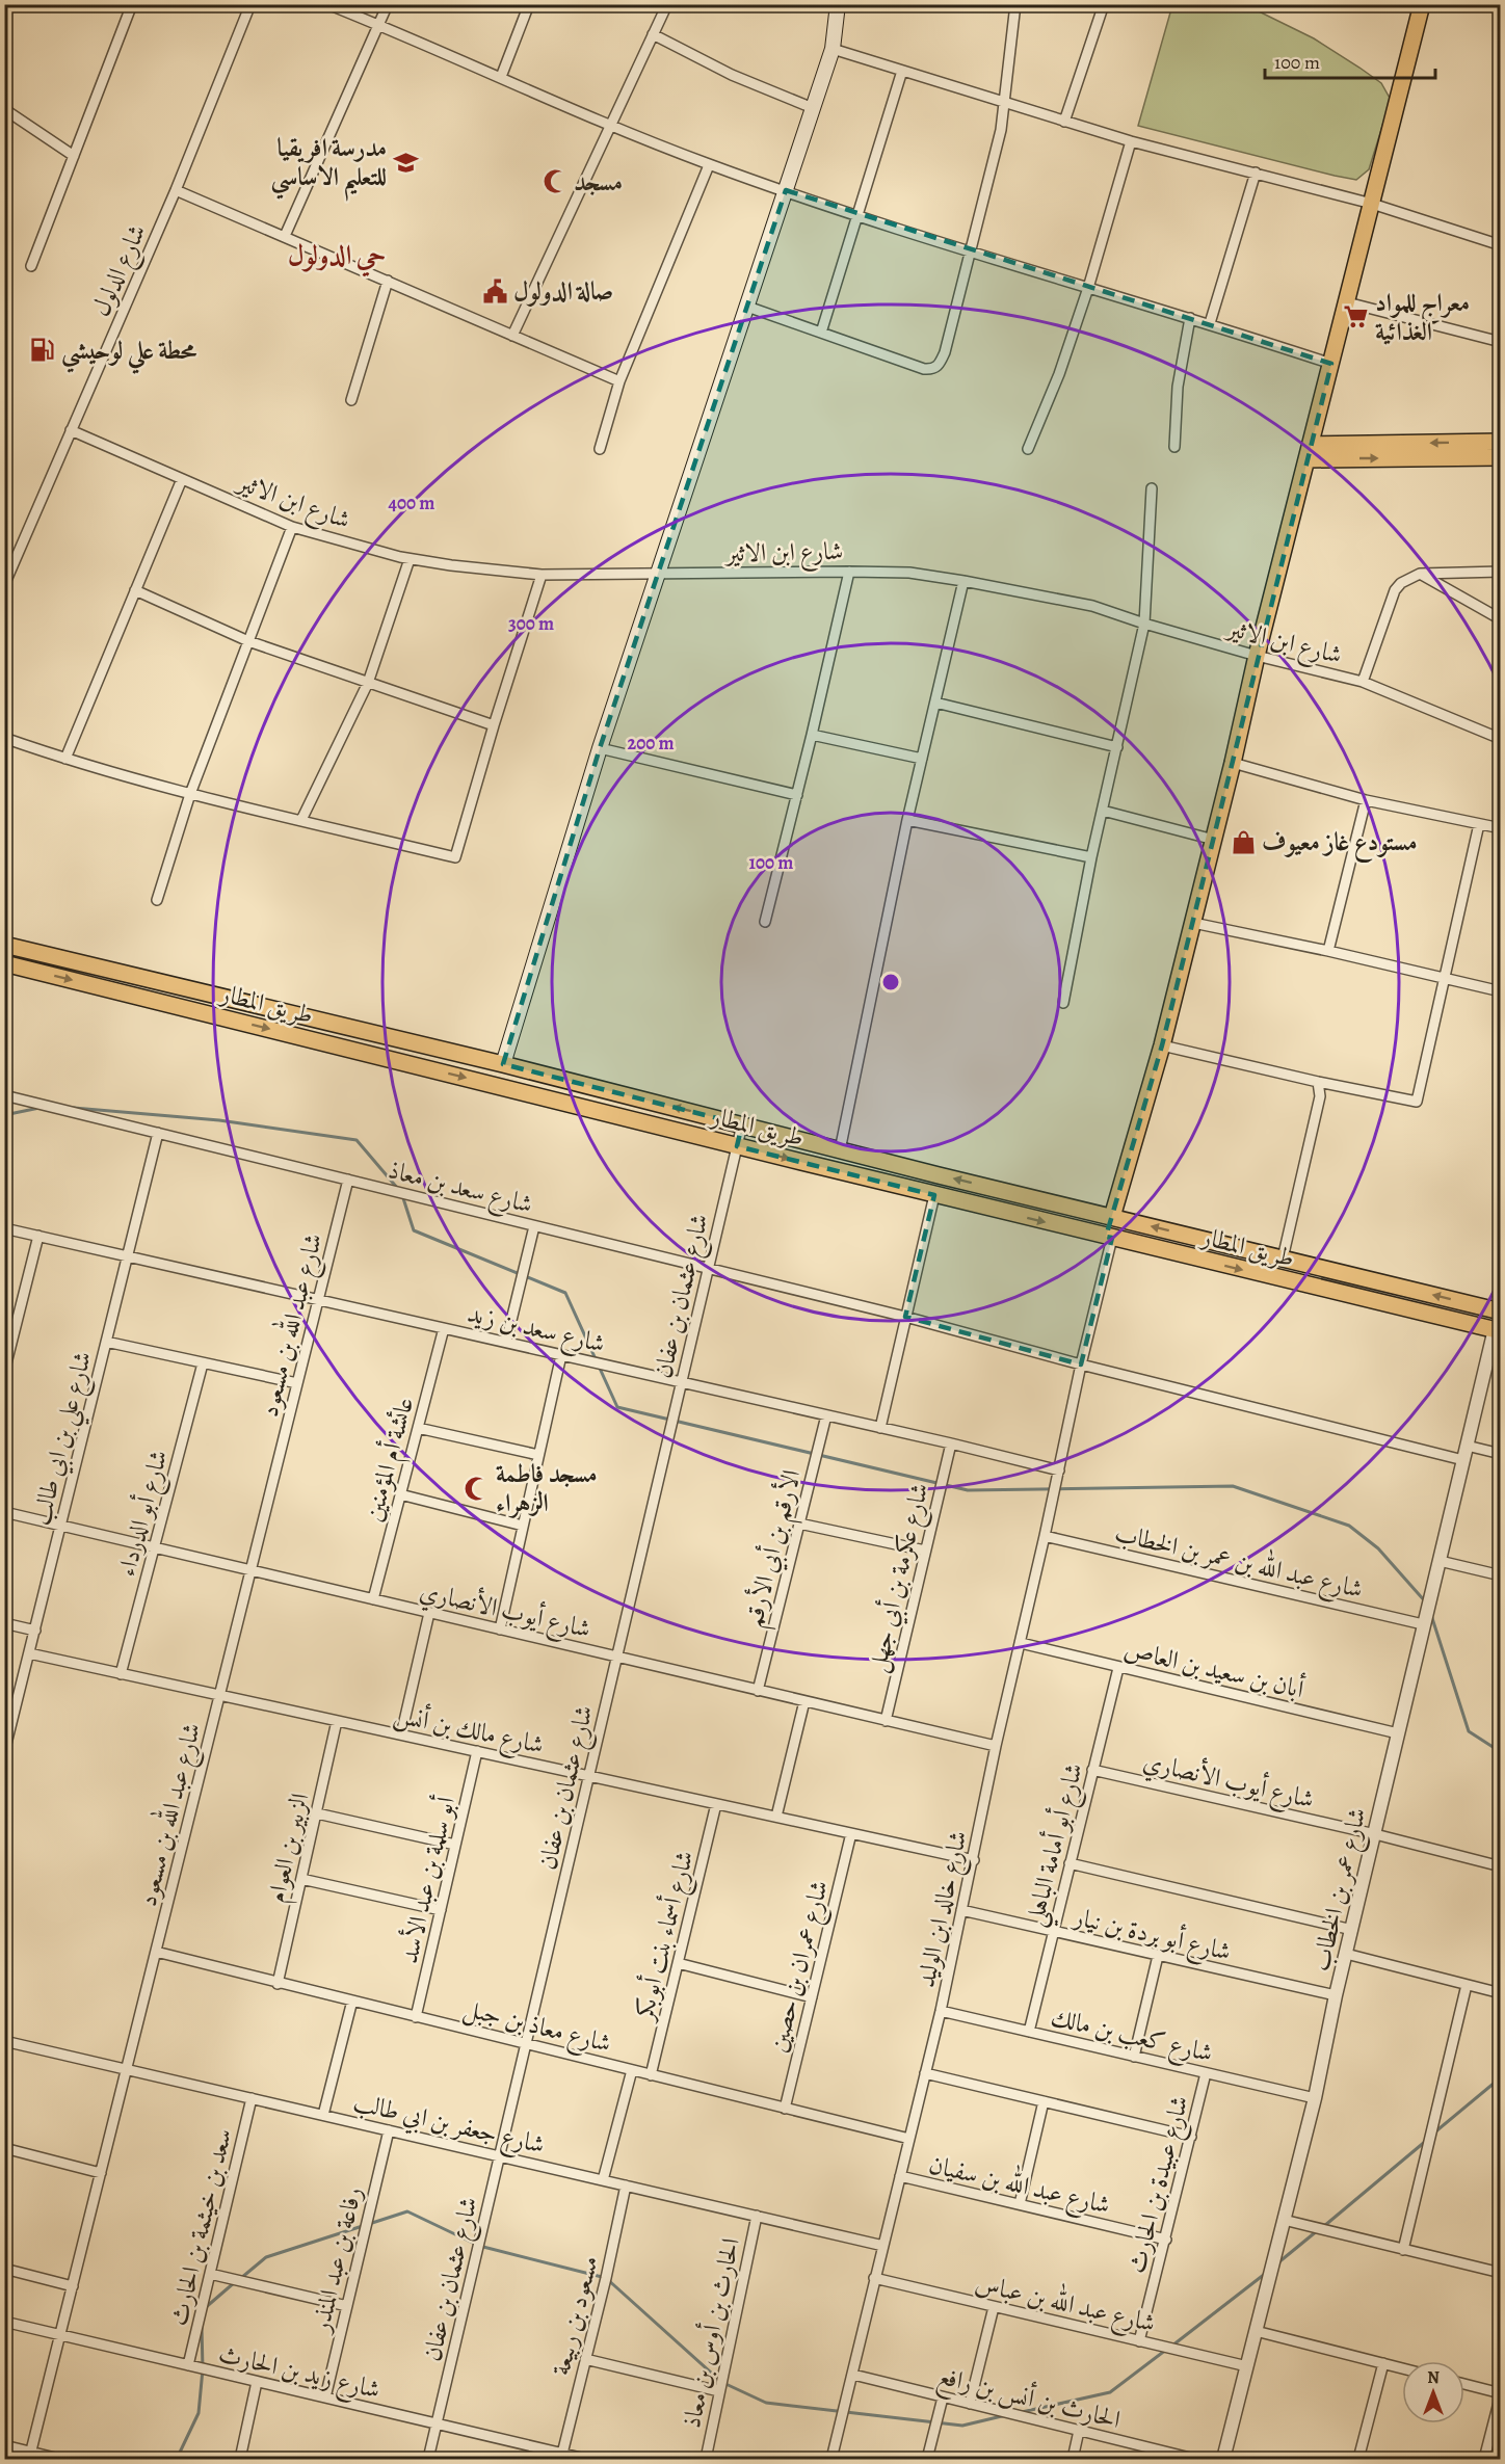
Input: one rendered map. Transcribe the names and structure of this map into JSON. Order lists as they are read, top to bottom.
{
  "streets": {
    "main road": ["طريق المطار"],
    "street": [
      "شارع الدلول",
      "شارع ابن الاثير",
      "شارع سعد بن معاذ",
      "شارع عثمان بن عفان",
      "شارع عبد الله بن مسعود",
      "شارع سعد بن زيد",
      "شارع علي بن ابي طالب",
      "عائشة أم المؤمنين",
      "شارع أبو الدرداء",
      "الأرقم بن أبي الأرقم",
      "شارع عبد الله بن عمر بن الخطاب",
      "شارع عكرمة بن أبي جهل",
      "شارع أيوب الأنصاري",
      "أبان بن سعيد بن العاص",
      "شارع مالك بن أنس",
      "شارع أبو أمامة الباهلي",
      "الزبير بن العوام",
      "أبو سلمة بن عبد الأسد",
      "شارع عمر بن الخطاب",
      "شارع خالد ابن الوليد",
      "شارع أبو بردة بن نيار",
      "شارع أسماء بنت أبوبكر",
      "شارع عمران بن حصين",
      "شارع معاذ بن جبل",
      "شارع كعب بن مالك",
      "شارع جعفر بن ابي طالب",
      "شارع عبد الله بن سفيان",
      "شارع عبيدة بن الحارث",
      "سعد بن خيثمة بن الحارث",
      "رفاعة بن عبد المنذر",
      "شارع عبد الله بن عباس",
      "مسعود بن ربيعة",
      "الحارث بن أوس بن معاذ",
      "شارع زيد بن الحارث",
      "الحارث بن أنس بن رافع"
    ]
  },
  "crossings": [
    ["شارع الدلول", "شارع ابن الاثير"],
    ["طريق المطار", "شارع عثمان بن عفان"],
    ["طريق المطار", "شارع عمر بن الخطاب"],
    ["طريق المطار", "شارع خالد ابن الوليد"],
    ["شارع سعد بن معاذ", "شارع عثمان بن عفان"],
    ["شارع سعد بن معاذ", "شارع عبد الله بن مسعود"],
    ["شارع سعد بن معاذ", "شارع علي بن ابي طالب"],
    ["شارع سعد بن معاذ", "شارع عمر بن الخطاب"],
    ["شارع سعد بن معاذ", "شارع خالد ابن الوليد"],
    ["شارع عثمان بن عفان", "شارع سعد بن زيد"],
    ["شارع عثمان بن عفان", "شارع أيوب الأنصاري"],
    ["شارع عثمان بن عفان", "شارع مالك بن أنس"],
    ["شارع عثمان بن عفان", "شارع معاذ بن جبل"],
    ["شارع عثمان بن عفان", "شارع جعفر بن ابي طالب"],
    ["شارع عثمان بن عفان", "شارع زيد بن الحارث"],
    ["شارع عبد الله بن مسعود", "شارع سعد بن زيد"],
    ["شارع عبد الله بن مسعود", "شارع أيوب الأنصاري"],
    ["شارع عبد الله بن مسعود", "شارع مالك بن أنس"],
    ["شارع عبد الله بن مسعود", "شارع معاذ بن جبل"],
    ["شارع عبد الله بن مسعود", "شارع جعفر بن ابي طالب"],
    ["شارع عبد الله بن مسعود", "شارع زيد بن الحارث"],
    ["شارع سعد بن زيد", "شارع علي بن ابي طالب"],
    ["شارع سعد بن زيد", "عائشة أم المؤمنين"],
    ["شارع سعد بن زيد", "الأرقم بن أبي الأرقم"],
    ["شارع سعد بن زيد", "شارع عكرمة بن أبي جهل"],
    ["شارع سعد بن زيد", "شارع خالد ابن الوليد"],
    ["شارع علي بن ابي طالب", "شارع أيوب الأنصاري"],
    ["شارع علي بن ابي طالب", "شارع مالك بن أنس"],
    ["عائشة أم المؤمنين", "شارع أيوب الأنصاري"],
    ["شارع أبو الدرداء", "شارع أيوب الأنصاري"],
    ["شارع أبو الدرداء", "شارع مالك بن أنس"],
    ["الأرقم بن أبي الأرقم", "شارع أيوب الأنصاري"],
    ["شارع عبد الله بن عمر بن الخطاب", "شارع عمر بن الخطاب"],
    ["شارع عبد الله بن عمر بن الخطاب", "شارع خالد ابن الوليد"],
    ["شارع عكرمة بن أبي جهل", "شارع أيوب الأنصاري"],
    ["شارع أيوب الأنصاري", "شارع أبو أمامة الباهلي"],
    ["شارع أيوب الأنصاري", "شارع عمر بن الخطاب"],
    ["شارع أيوب الأنصاري", "شارع خالد ابن الوليد"],
    ["أبان بن سعيد بن العاص", "شارع أبو أمامة الباهلي"],
    ["أبان بن سعيد بن العاص", "شارع عمر بن الخطاب"],
    ["أبان بن سعيد بن العاص", "شارع خالد ابن الوليد"],
    ["شارع مالك بن أنس", "الزبير بن العوام"],
    ["شارع مالك بن أنس", "أبو سلمة بن عبد الأسد"],
    ["شارع مالك بن أنس", "شارع خالد ابن الوليد"],
    ["شارع مالك بن أنس", "شارع أسماء بنت أبوبكر"],
    ["شارع مالك بن أنس", "شارع عمران بن حصين"],
    ["شارع أبو أمامة الباهلي", "شارع أبو بردة بن نيار"],
    ["شارع أبو أمامة الباهلي", "شارع كعب بن مالك"],
    ["الزبير بن العوام", "شارع معاذ بن جبل"],
    ["أبو سلمة بن عبد الأسد", "شارع معاذ بن جبل"],
    ["شارع عمر بن الخطاب", "شارع أبو بردة بن نيار"],
    ["شارع عمر بن الخطاب", "شارع كعب بن مالك"],
    ["شارع عمر بن الخطاب", "شارع عبد الله بن عباس"],
    ["شارع خالد ابن الوليد", "شارع أبو بردة بن نيار"],
    ["شارع خالد ابن الوليد", "شارع معاذ بن جبل"],
    ["شارع خالد ابن الوليد", "شارع كعب بن مالك"],
    ["شارع خالد ابن الوليد", "شارع جعفر بن ابي طالب"],
    ["شارع خالد ابن الوليد", "شارع عبد الله بن سفيان"],
    ["شارع خالد ابن الوليد", "شارع عبد الله بن عباس"],
    ["شارع خالد ابن الوليد", "الحارث بن أنس بن رافع"],
    ["شارع أسماء بنت أبوبكر", "شارع معاذ بن جبل"],
    ["شارع عمران بن حصين", "شارع معاذ بن جبل"],
    ["شارع كعب بن مالك", "شارع عبيدة بن الحارث"],
    ["شارع جعفر بن ابي طالب", "سعد بن خيثمة بن الحارث"],
    ["شارع جعفر بن ابي طالب", "رفاعة بن عبد المنذر"],
    ["شارع جعفر بن ابي طالب", "مسعود بن ربيعة"],
    ["شارع جعفر بن ابي طالب", "الحارث بن أوس بن معاذ"],
    ["شارع عبد الله بن سفيان", "شارع عبيدة بن الحارث"],
    ["شارع عبيدة بن الحارث", "شارع عبد الله بن عباس"],
    ["سعد بن خيثمة بن الحارث", "شارع زيد بن الحارث"],
    ["رفاعة بن عبد المنذر", "شارع زيد بن الحارث"],
    ["مسعود بن ربيعة", "شارع زيد بن الحارث"]
  ],
  "districts": ["حي الدولول"],
  "places": {
    "school or university": ["مدرسة افريقيا للتعليم الاساسي"],
    "mosque": ["مسجد", "مسجد فاطمة الزهراء"],
    "public building": ["صالة الدولول"],
    "supermarket": ["معراج للمواد الغذائية"],
    "fuel station": ["محطة علي لوحيشي"],
    "shop": ["مستودع غاز معيوف"]
  },
  "scale_bar": "100 m",
  "north": "top",
  "rings": [
    "400 m",
    "300 m",
    "200 m",
    "100 m"
  ]
}
